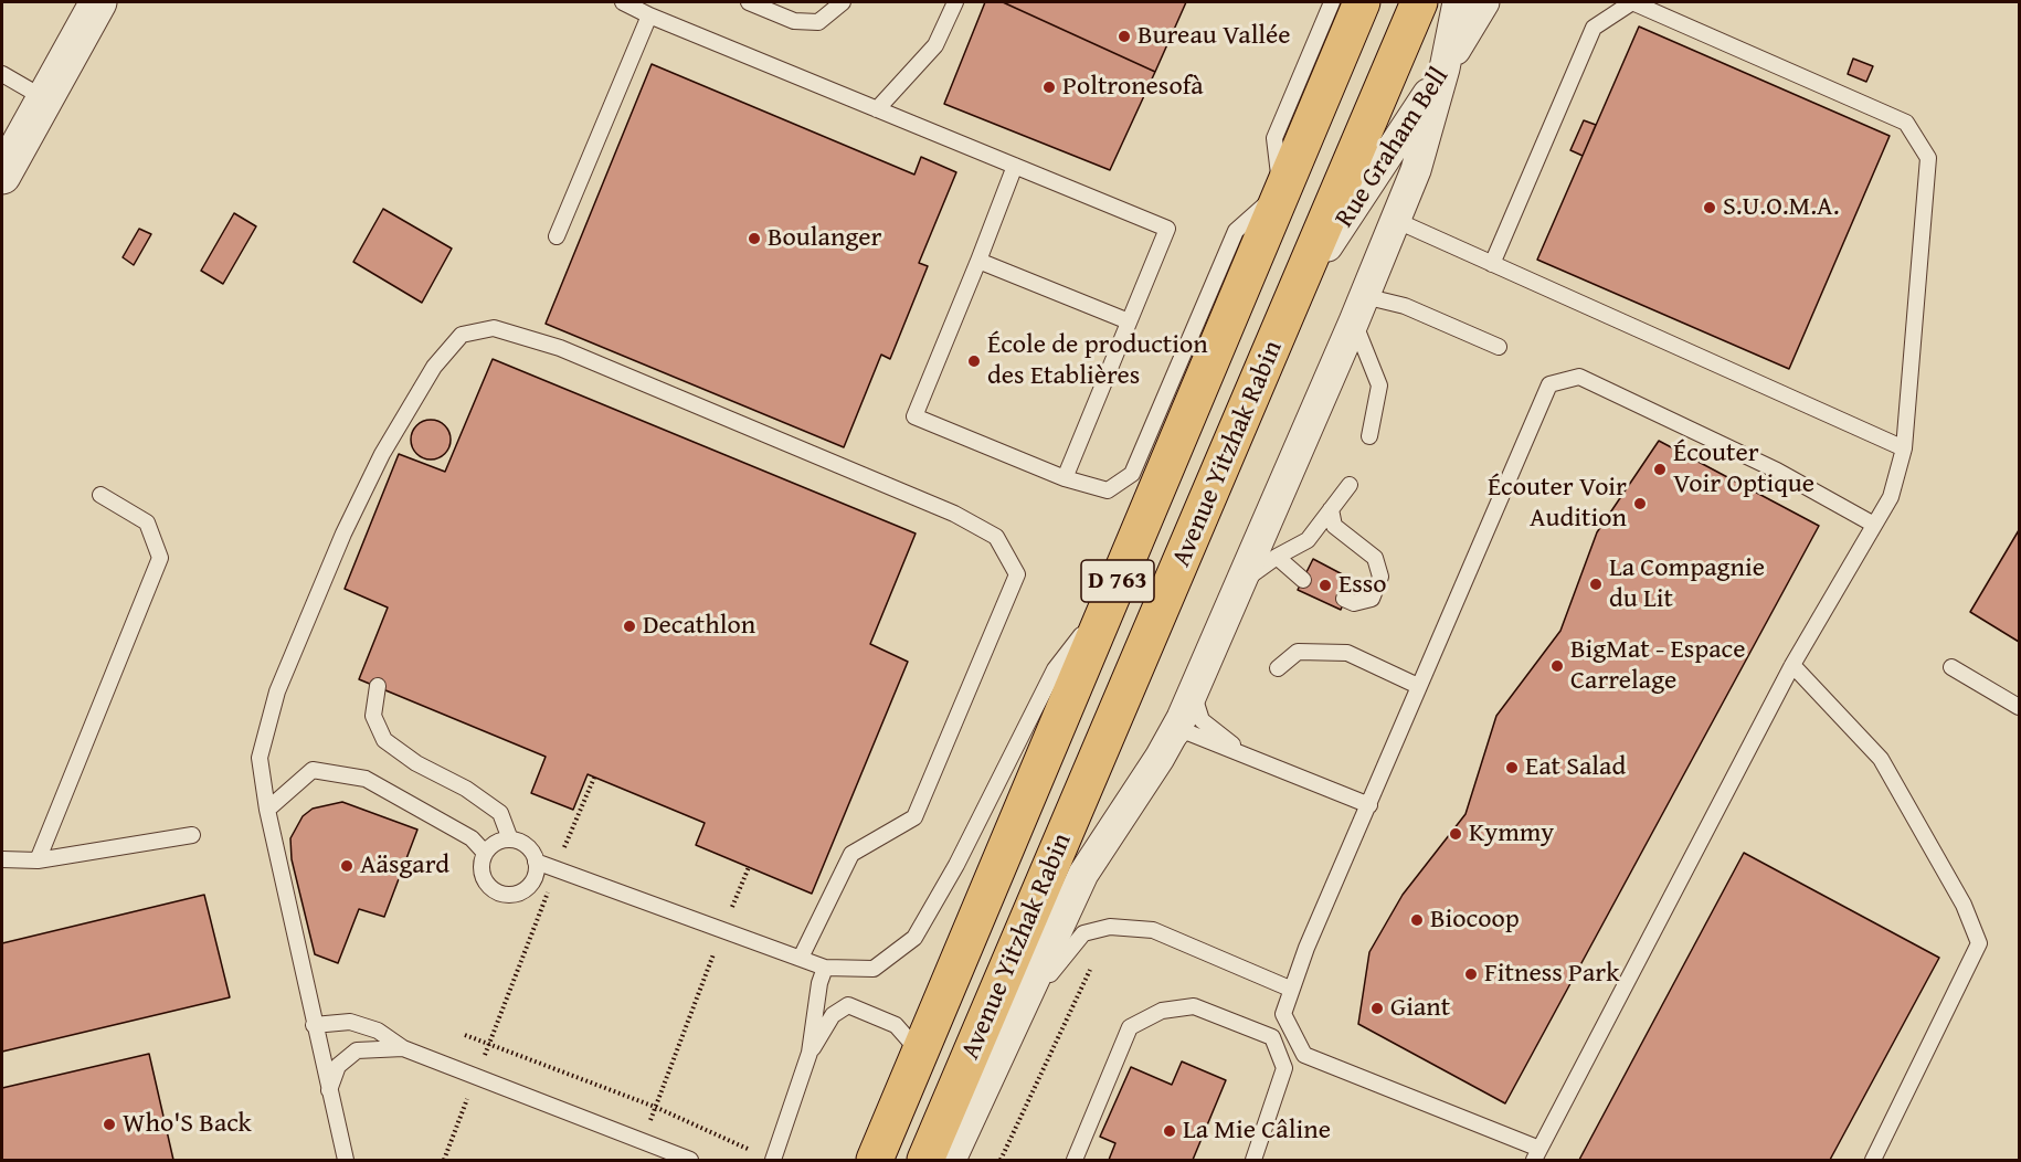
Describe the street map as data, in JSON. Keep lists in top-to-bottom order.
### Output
{
  "streets": {
    "main road": ["Avenue Yitzhak Rabin", "D 763"],
    "street": ["Rue Graham Bell"]
  },
  "crossings": [
    ["Rue Graham Bell", "Avenue Yitzhak Rabin"]
  ],
  "places": [
    "Bureau Vallée",
    "Poltronesofà",
    "S.U.O.M.A.",
    "Boulanger",
    "École de production des Etablières",
    "Écouter Voir Optique",
    "Écouter Voir Audition",
    "La Compagnie du Lit",
    "Esso",
    "Decathlon",
    "BigMat - Espace Carrelage",
    "Eat Salad",
    "Kymmy",
    "Aäsgard",
    "Biocoop",
    "Fitness Park",
    "Giant",
    "Who'S Back",
    "La Mie Câline"
  ]
}
